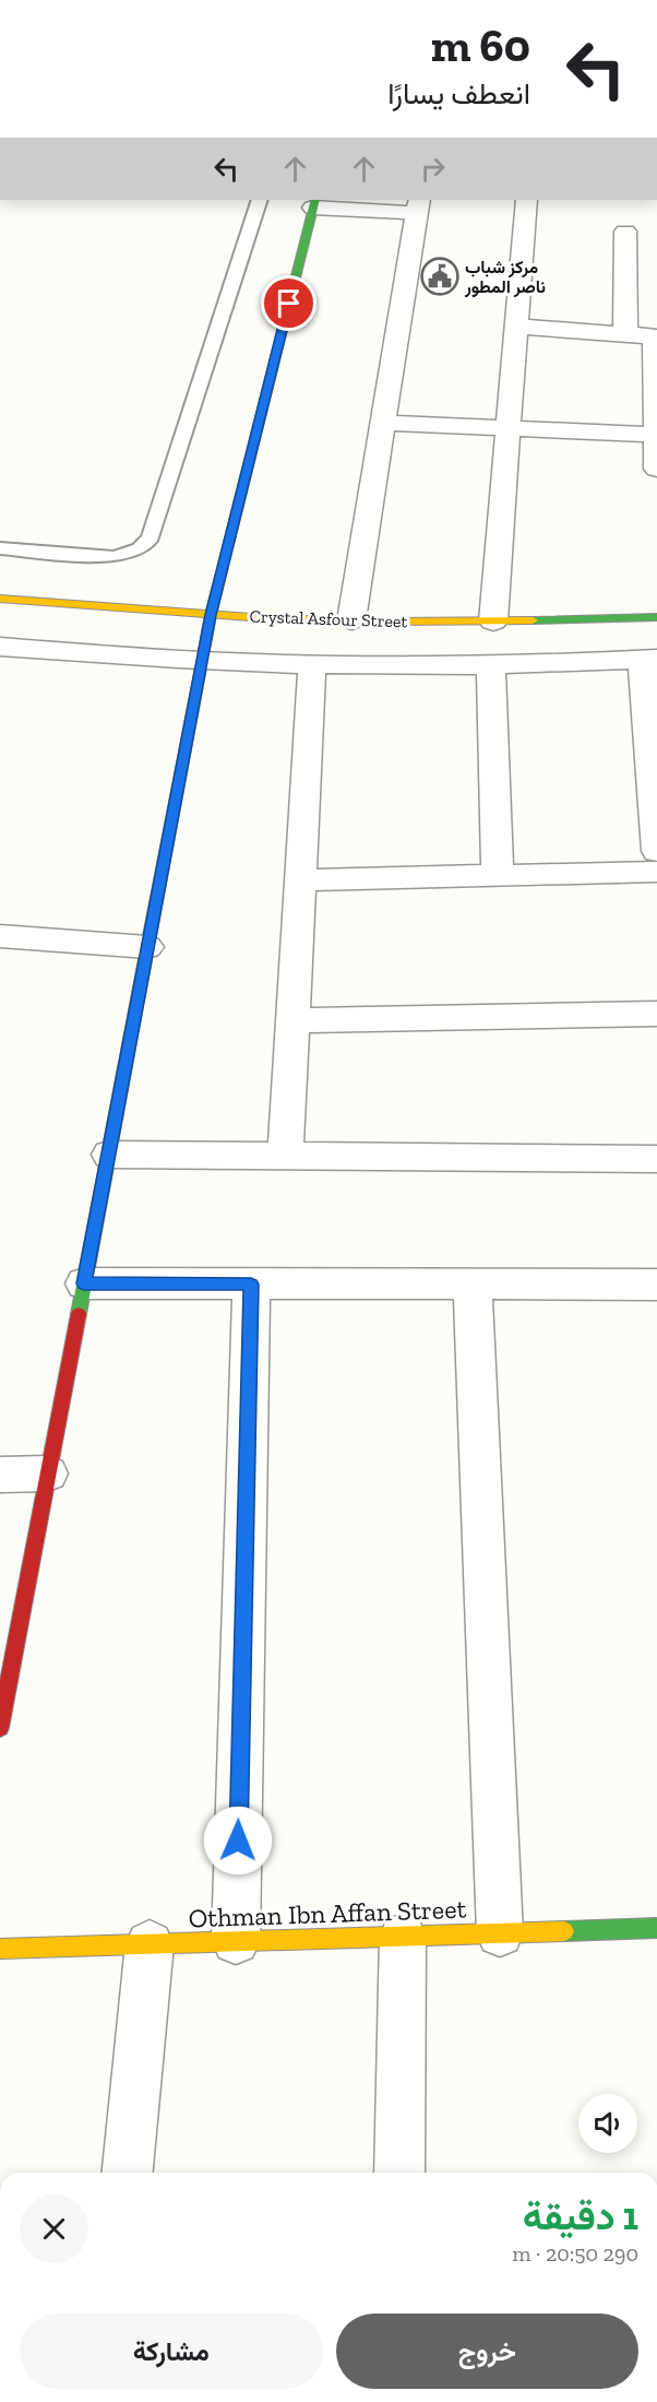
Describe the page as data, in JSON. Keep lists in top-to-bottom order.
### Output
{
  "streets": {
    "street": ["Crystal Asfour Street", "Othman Ibn Affan Street"]
  },
  "places": {
    "public building": ["مركز شباب ناصر المطور"]
  },
  "page": {
    "turn": ["60 m", "انعطف يسارًا"],
    "heading": ["1 دقيقة", "290 m · 20:50"],
    "buttons": ["خروج", "مشاركة"]
  }
}
